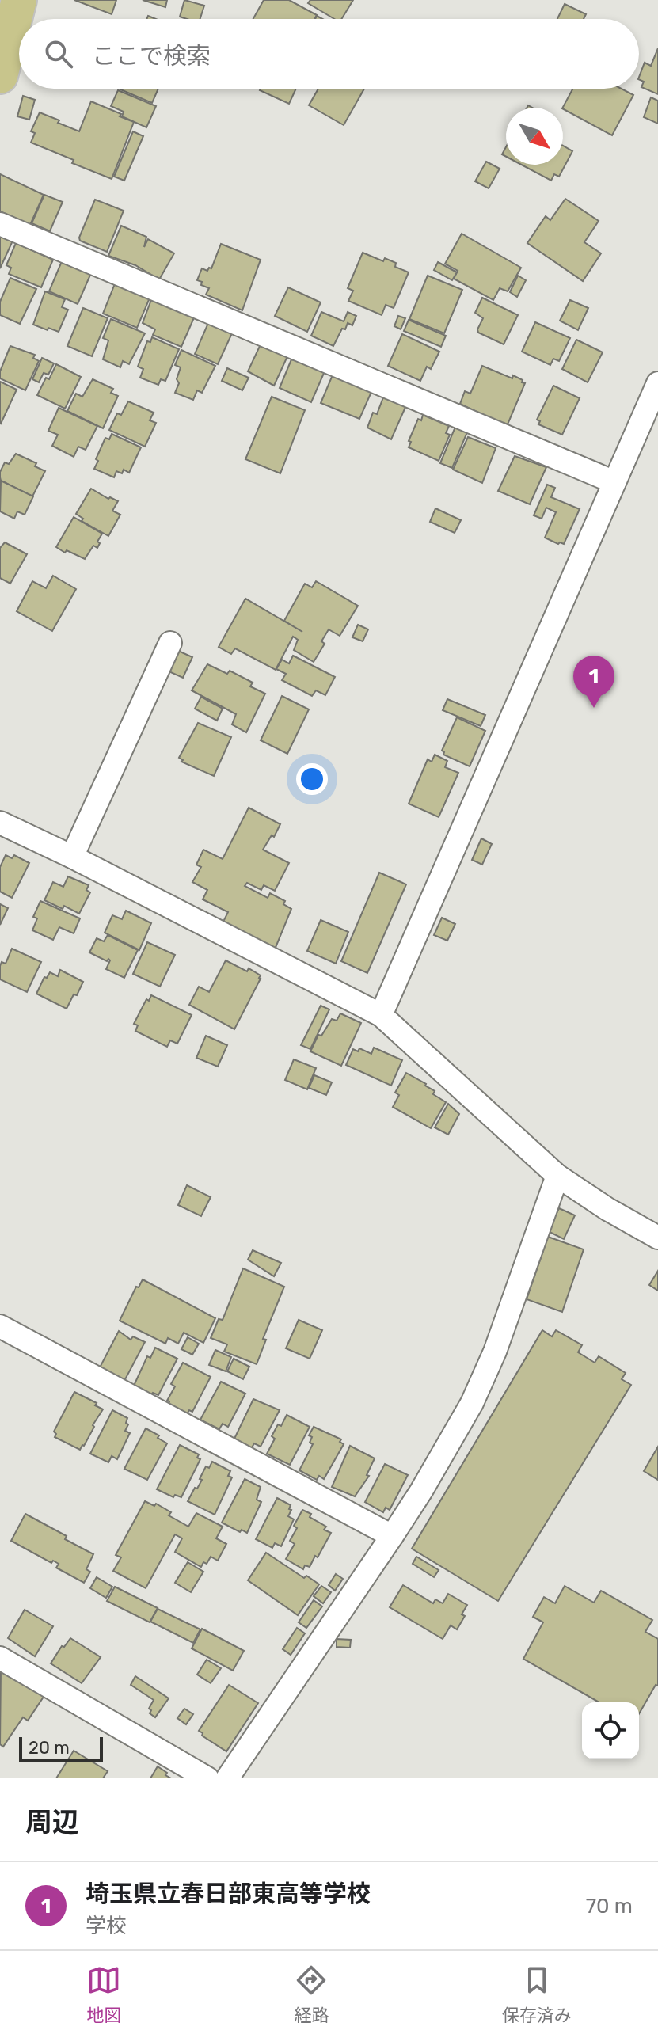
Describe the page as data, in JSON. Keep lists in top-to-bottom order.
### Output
{
  "scale_bar": "20 m",
  "north": "bottom right",
  "page": {
    "search": "ここで検索",
    "pins": "1",
    "scale": "20 m",
    "heading": "周辺",
    "list": [
      {
        "mark": "1",
        "name": "埼玉県立春日部東高等学校",
        "note": "学校",
        "value": "70 m"
      }
    ],
    "nav": ["地図", "経路", "保存済み"]
  }
}
